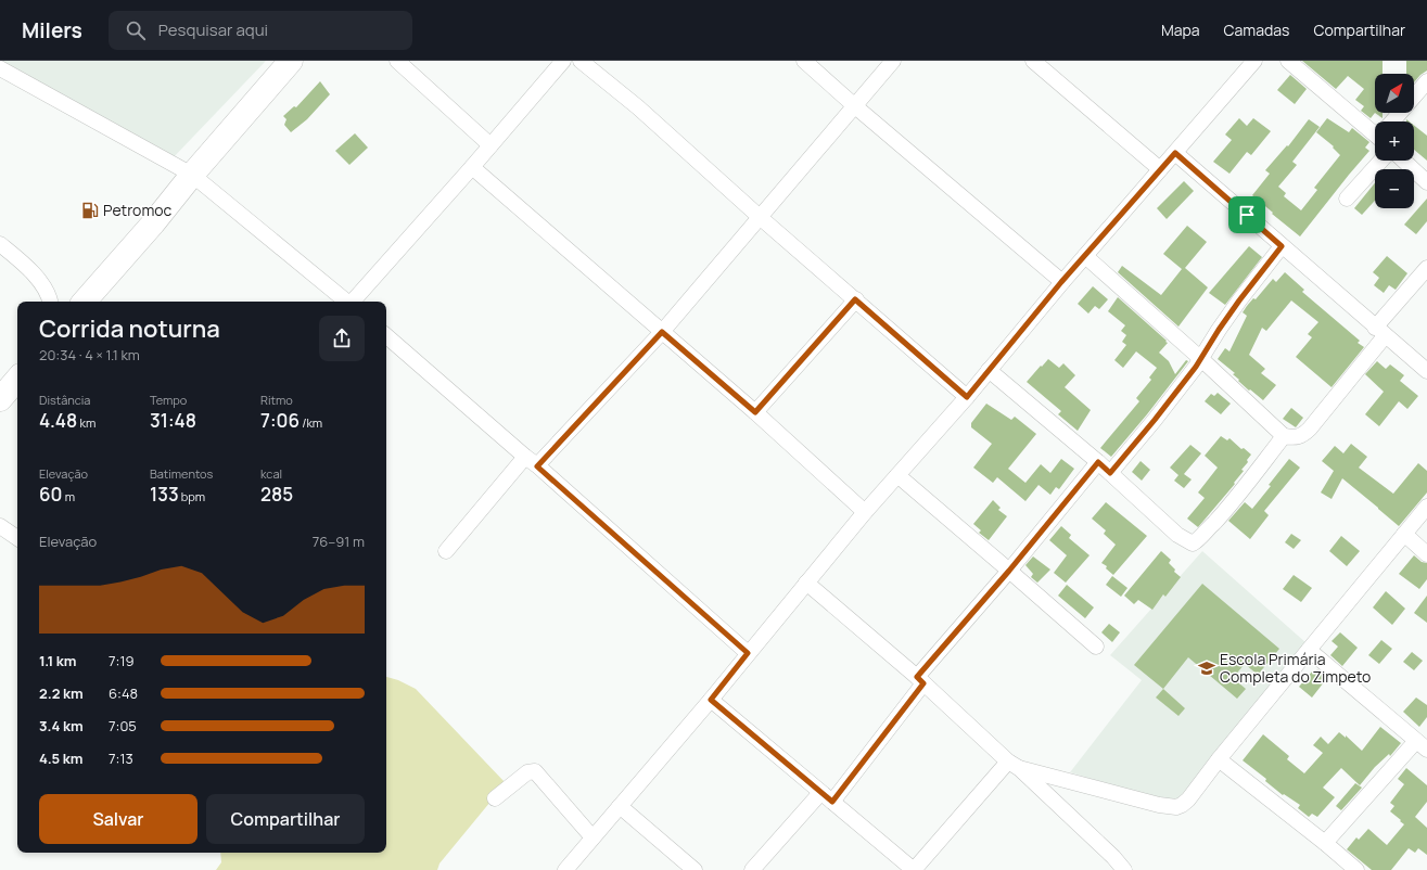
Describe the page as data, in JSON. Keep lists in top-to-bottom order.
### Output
{
  "places": {
    "fuel station": ["Petromoc"],
    "school or university": ["Escola Primária Completa do Zimpeto"]
  },
  "north": "top right",
  "page": {
    "header": "Milers",
    "search": "Pesquisar aqui",
    "nav": ["Mapa", "Camadas", "Compartilhar"],
    "map_buttons": ["+", "−"],
    "heading": ["Corrida noturna", "20:34 · 4 × 1.1 km"],
    "stats": [
      ["Distância", "4.48 km"],
      ["Tempo", "31:48"],
      ["Ritmo", "7:06 /km"],
      ["Elevação", "60 m"],
      ["Batimentos", "133 bpm"],
      ["kcal", "285"]
    ],
    "chart": ["Elevação", "76–91 m"],
    "list": [
      {
        "name": "1.1 km",
        "note": "7:19"
      },
      {
        "name": "2.2 km",
        "note": "6:48"
      },
      {
        "name": "3.4 km",
        "note": "7:05"
      },
      {
        "name": "4.5 km",
        "note": "7:13"
      }
    ],
    "buttons": ["Salvar", "Compartilhar"]
  }
}
